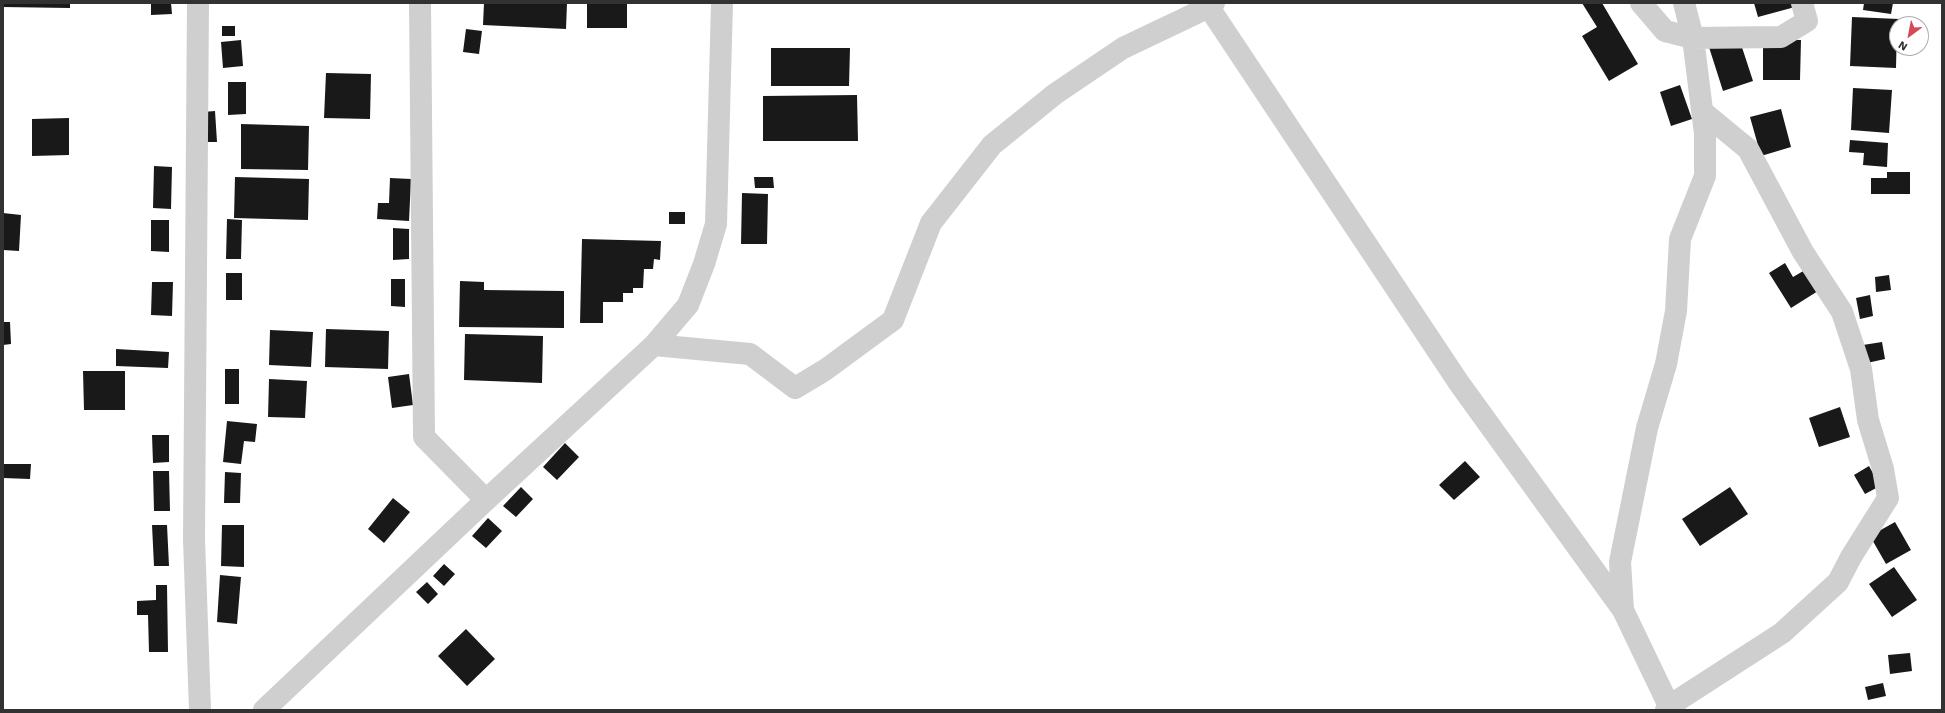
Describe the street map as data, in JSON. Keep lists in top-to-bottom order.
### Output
{
  "north": "bottom left"
}
